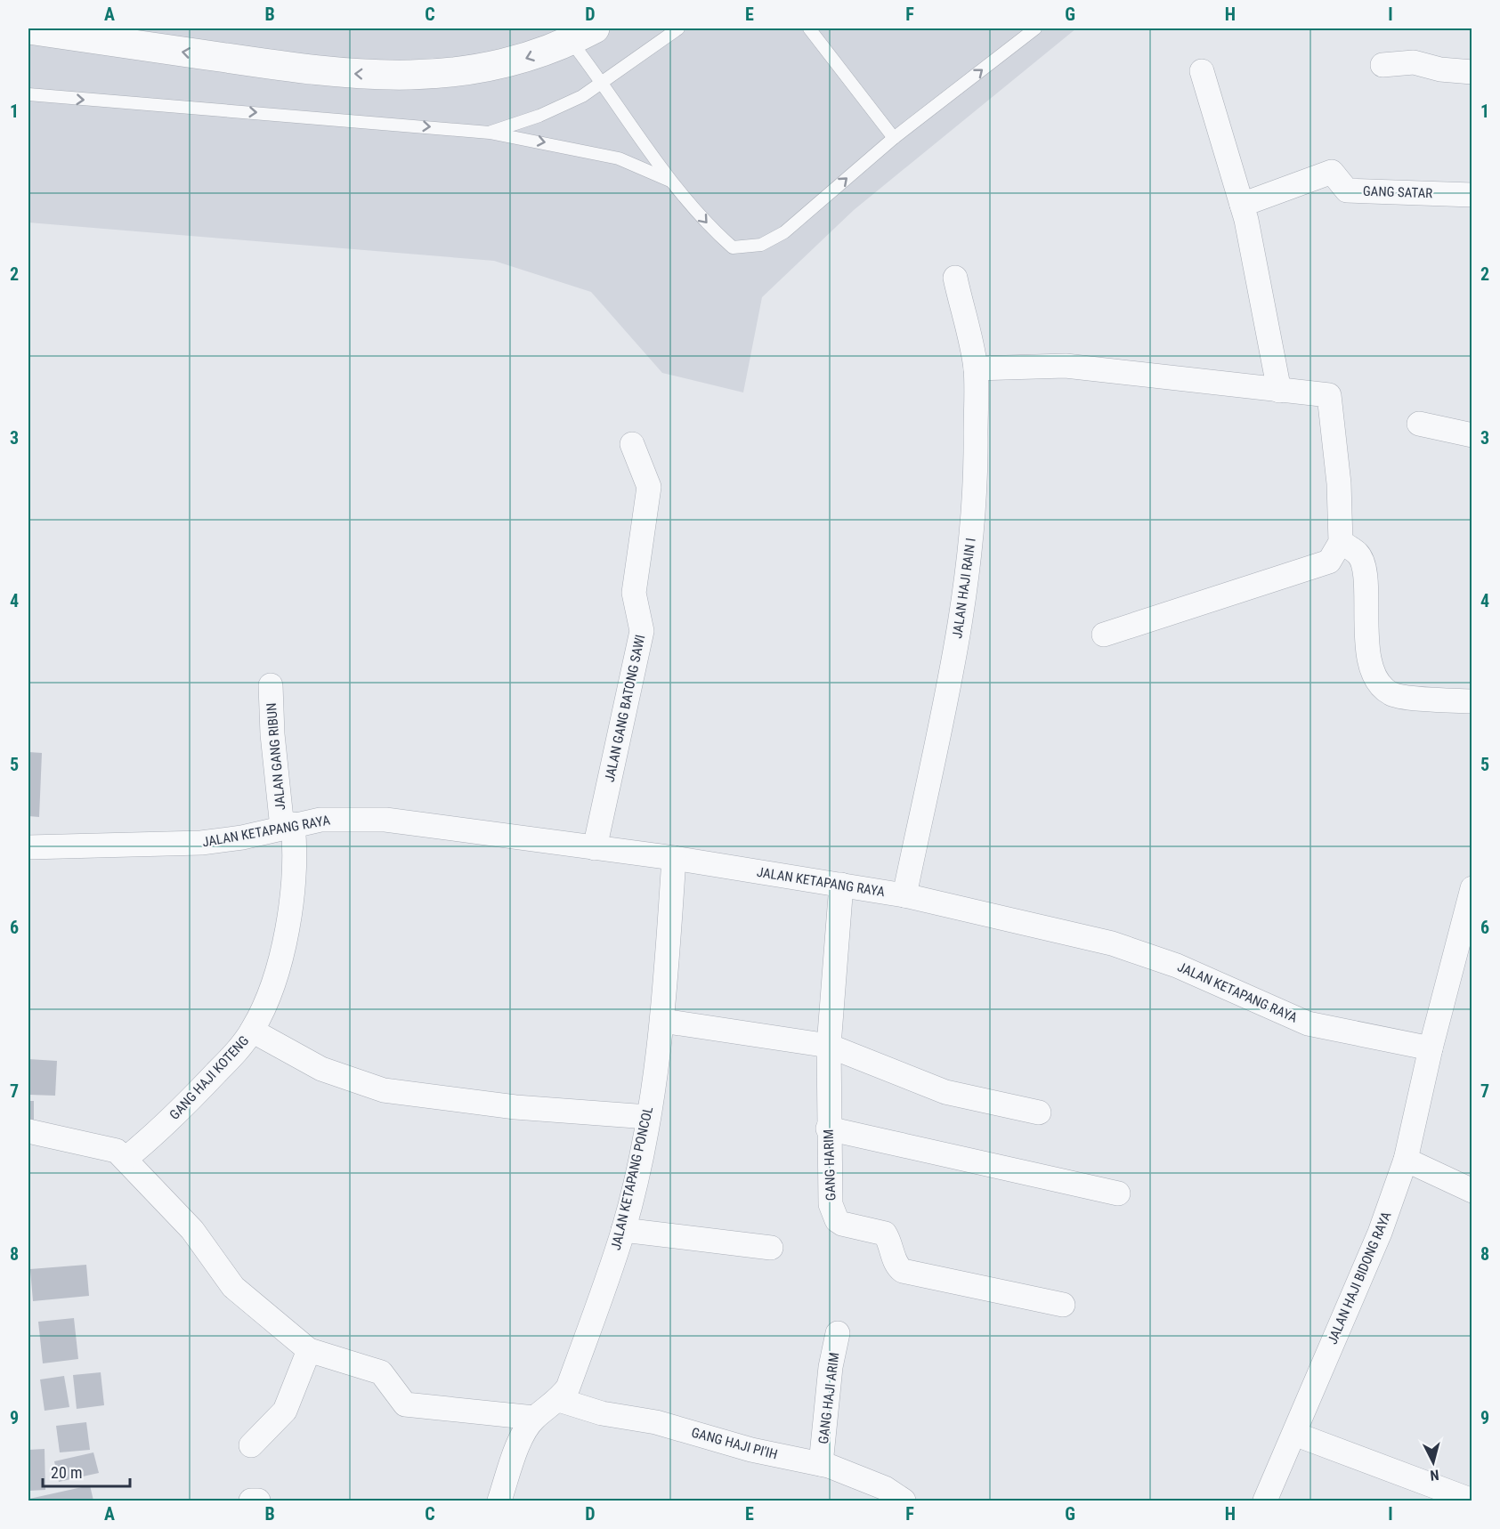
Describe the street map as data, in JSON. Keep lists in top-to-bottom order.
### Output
{
  "streets": {
    "street": [
      "GANG SATAR",
      "JALAN HAJI RAIN I",
      "JALAN GANG BATONG SAWI",
      "JALAN GANG RIBUN",
      "JALAN KETAPANG RAYA",
      "GANG HAJI KOTENG",
      "GANG HARIM",
      "JALAN KETAPANG PONCOL",
      "JALAN HAJI BIDONG RAYA",
      "GANG HAJI ARIM",
      "GANG HAJI PI'IH"
    ]
  },
  "crossings": [
    ["JALAN HAJI RAIN I", "JALAN KETAPANG RAYA"],
    ["JALAN GANG BATONG SAWI", "JALAN KETAPANG RAYA"],
    ["JALAN GANG RIBUN", "JALAN KETAPANG RAYA"],
    ["JALAN GANG RIBUN", "GANG HAJI KOTENG"],
    ["JALAN KETAPANG RAYA", "GANG HAJI KOTENG"],
    ["JALAN KETAPANG RAYA", "GANG HARIM"],
    ["JALAN KETAPANG RAYA", "JALAN KETAPANG PONCOL"],
    ["JALAN KETAPANG RAYA", "JALAN HAJI BIDONG RAYA"],
    ["JALAN KETAPANG PONCOL", "GANG HAJI PI'IH"],
    ["GANG HAJI ARIM", "GANG HAJI PI'IH"]
  ],
  "scale_bar": "20 m",
  "north": "bottom",
  "grid": {
    "columns": [
      "A",
      "B",
      "C",
      "D",
      "E",
      "F",
      "G",
      "H",
      "I"
    ],
    "rows": [
      "1",
      "2",
      "3",
      "4",
      "5",
      "6",
      "7",
      "8",
      "9"
    ]
  }
}
